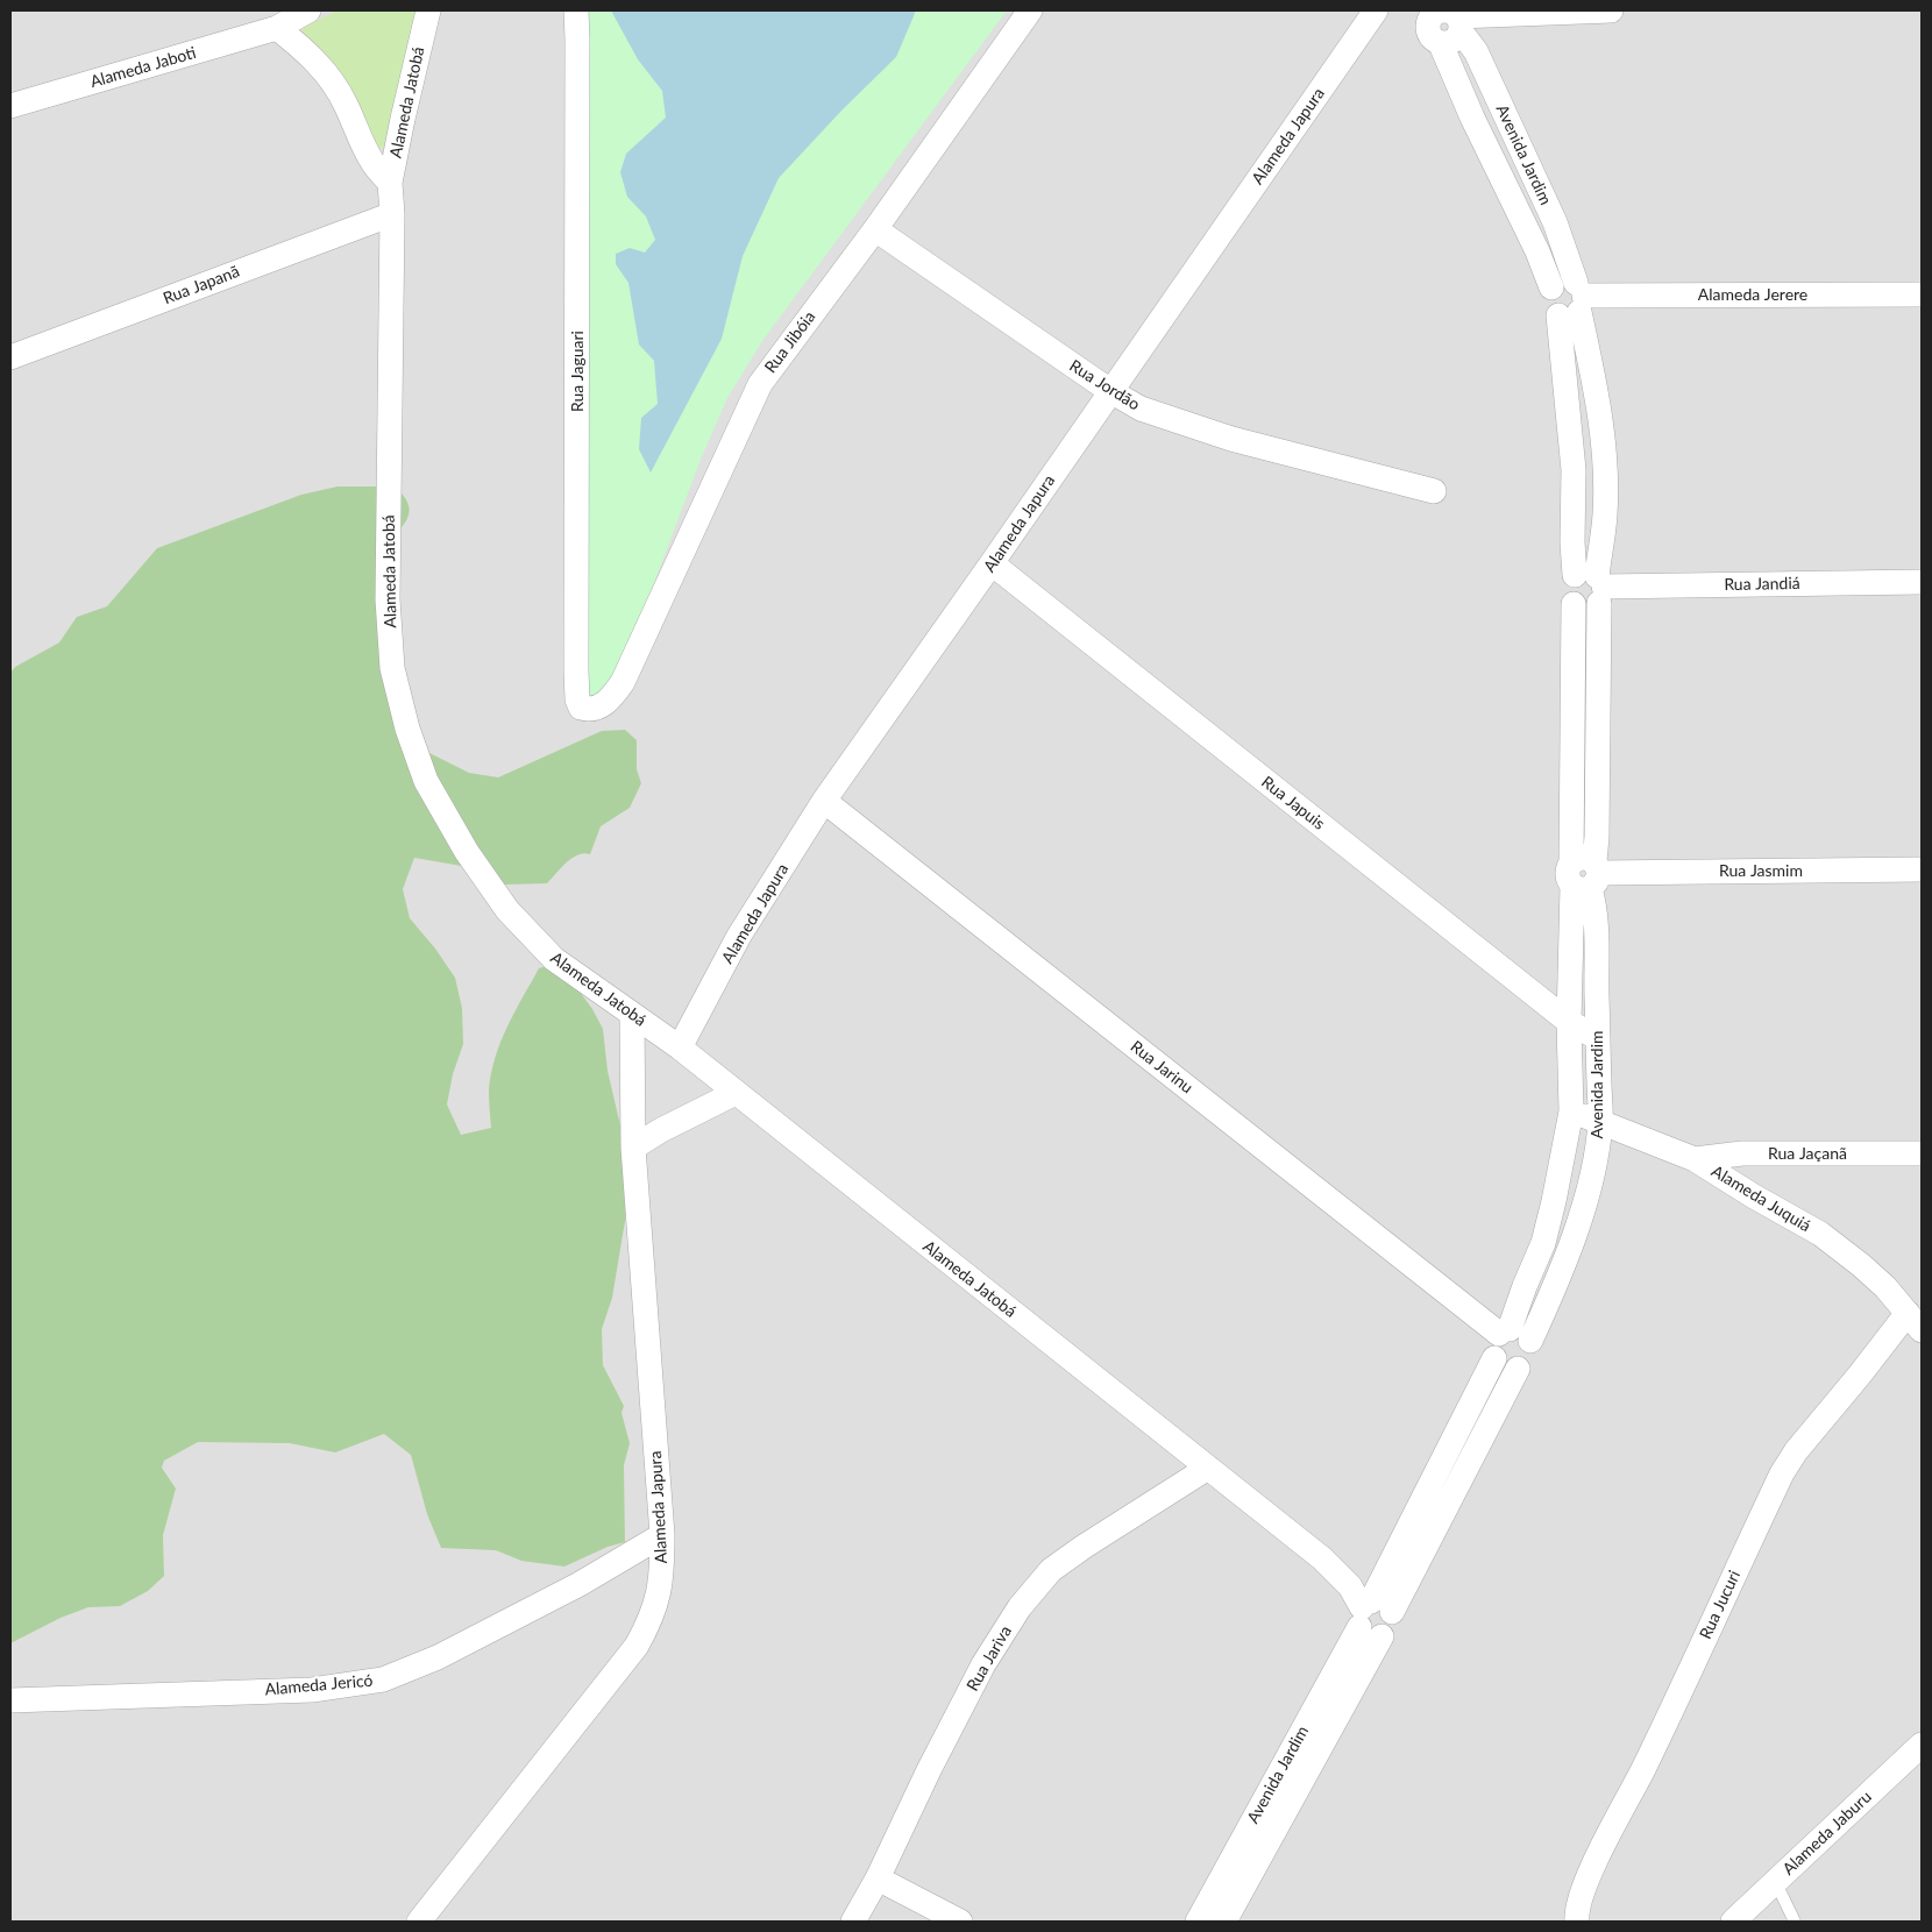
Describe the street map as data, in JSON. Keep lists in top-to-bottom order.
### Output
{
  "streets": {
    "street": [
      "Alameda Jaboti",
      "Alameda Jatobá",
      "Alameda Japura",
      "Avenida Jardim",
      "Rua Japanã",
      "Alameda Jerere",
      "Rua Jibóia",
      "Rua Jaguari",
      "Rua Jordão",
      "Rua Jandiá",
      "Rua Japuis",
      "Rua Jasmim",
      "Rua Jarinu",
      "Rua Jaçanã",
      "Alameda Juquiá",
      "Rua Jucuri",
      "Rua Jariva",
      "Alameda Jericó",
      "Alameda Jaburu"
    ]
  },
  "crossings": [
    ["Alameda Jatobá", "Alameda Japura"],
    ["Alameda Jatobá", "Avenida Jardim"],
    ["Alameda Jatobá", "Rua Japanã"],
    ["Alameda Jatobá", "Rua Jariva"],
    ["Alameda Japura", "Rua Jordão"],
    ["Alameda Japura", "Rua Japuis"],
    ["Alameda Japura", "Rua Jarinu"],
    ["Alameda Japura", "Alameda Jericó"],
    ["Avenida Jardim", "Alameda Jerere"],
    ["Avenida Jardim", "Rua Jandiá"],
    ["Avenida Jardim", "Rua Japuis"],
    ["Avenida Jardim", "Rua Jasmim"],
    ["Avenida Jardim", "Rua Jarinu"],
    ["Avenida Jardim", "Alameda Juquiá"],
    ["Rua Jibóia", "Rua Jaguari"],
    ["Rua Jibóia", "Rua Jordão"],
    ["Rua Jaçanã", "Alameda Juquiá"],
    ["Alameda Juquiá", "Rua Jucuri"]
  ]
}
